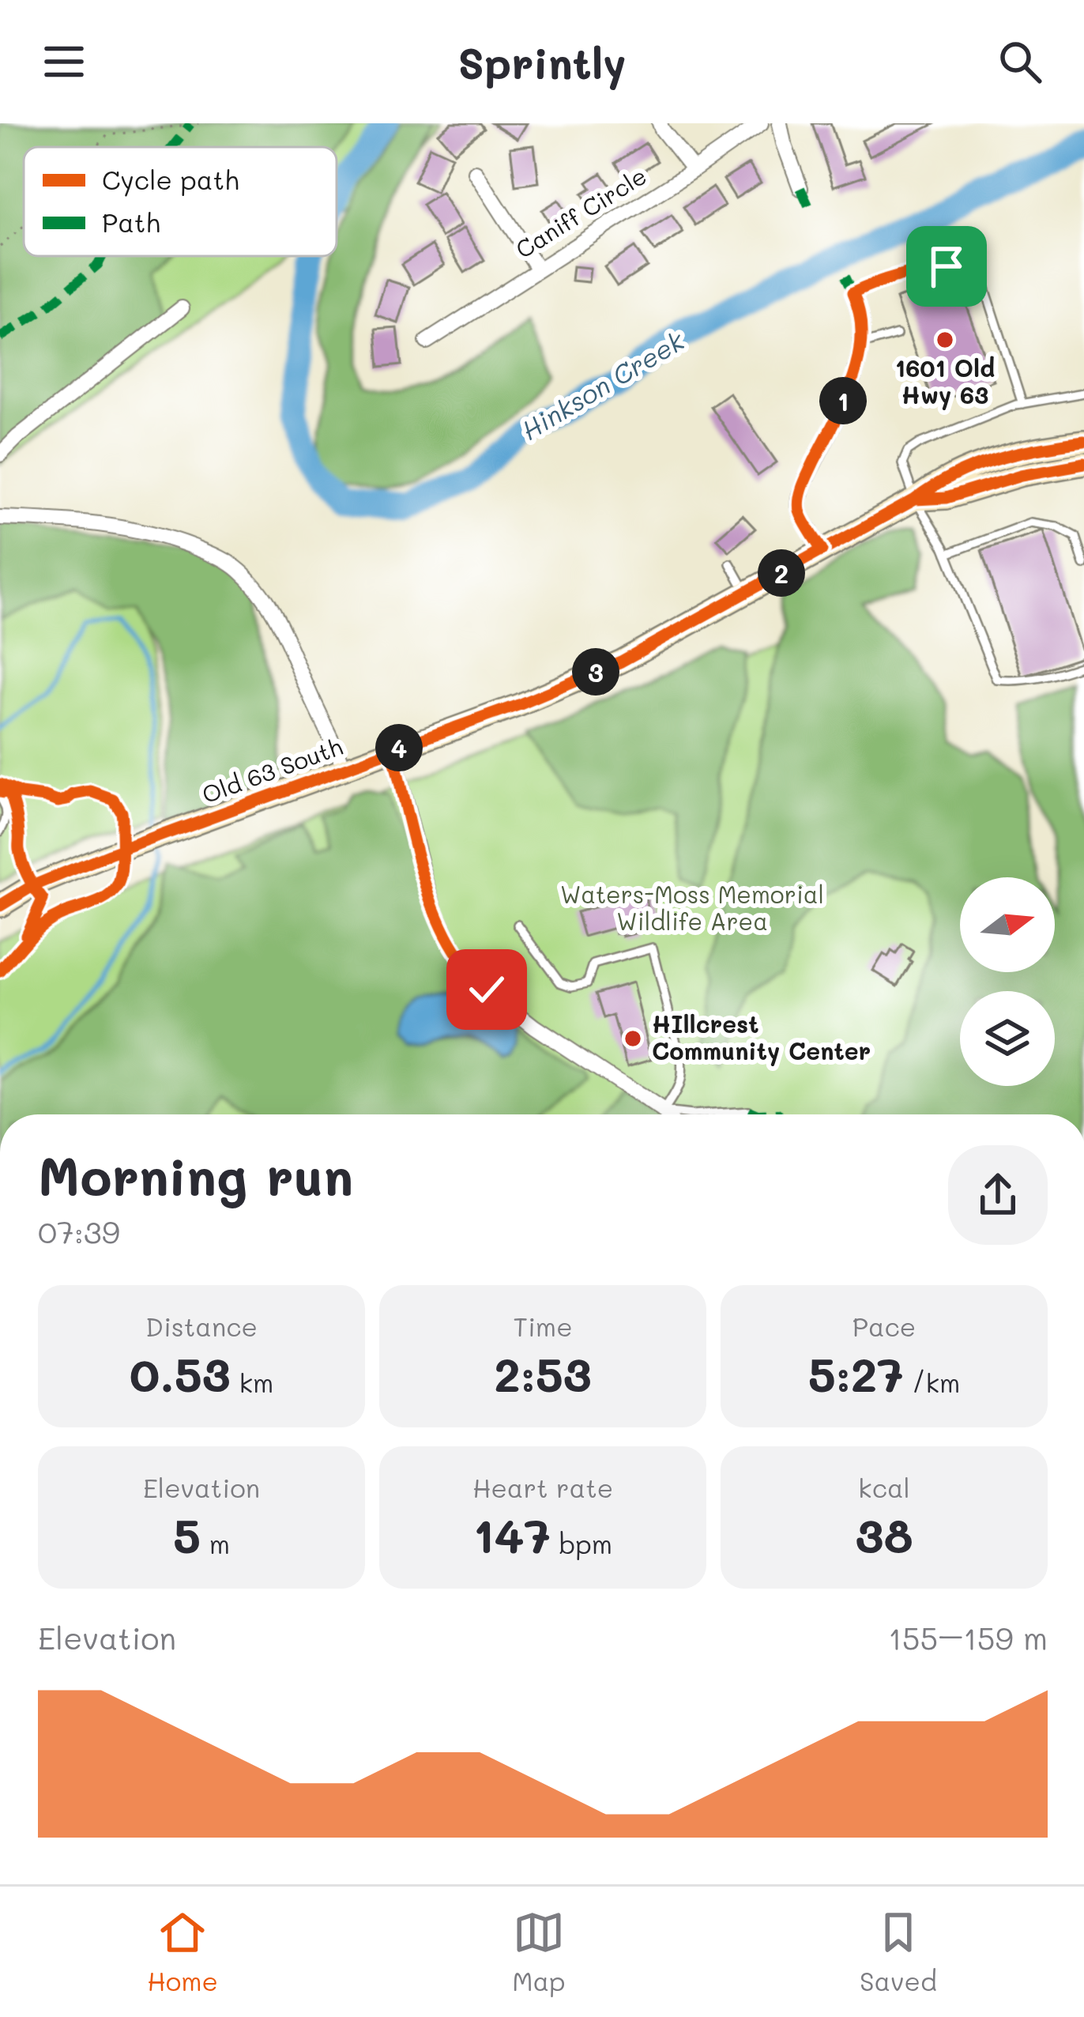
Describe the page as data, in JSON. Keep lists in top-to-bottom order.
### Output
{
  "streets": {
    "main road": ["Old 63 South"],
    "street": ["Caniff Circle"]
  },
  "water": ["Hinkson Creek"],
  "parks": ["Waters-Moss Memorial Wildlife Area"],
  "places": ["1601 Old Hwy 63", "HIllcrest Community Center"],
  "legend": ["Cycle path", "Path"],
  "north": "right",
  "page": {
    "header": "Sprintly",
    "pins": [
      "1",
      "2",
      "3",
      "4"
    ],
    "heading": ["Morning run", "07:39"],
    "stats": [
      ["Distance", "0.53 km"],
      ["Time", "2:53"],
      ["Pace", "5:27 /km"],
      ["Elevation", "5 m"],
      ["Heart rate", "147 bpm"],
      ["kcal", "38"]
    ],
    "chart": ["Elevation", "155–159 m"],
    "tabs": ["Home", "Map", "Saved"]
  }
}
